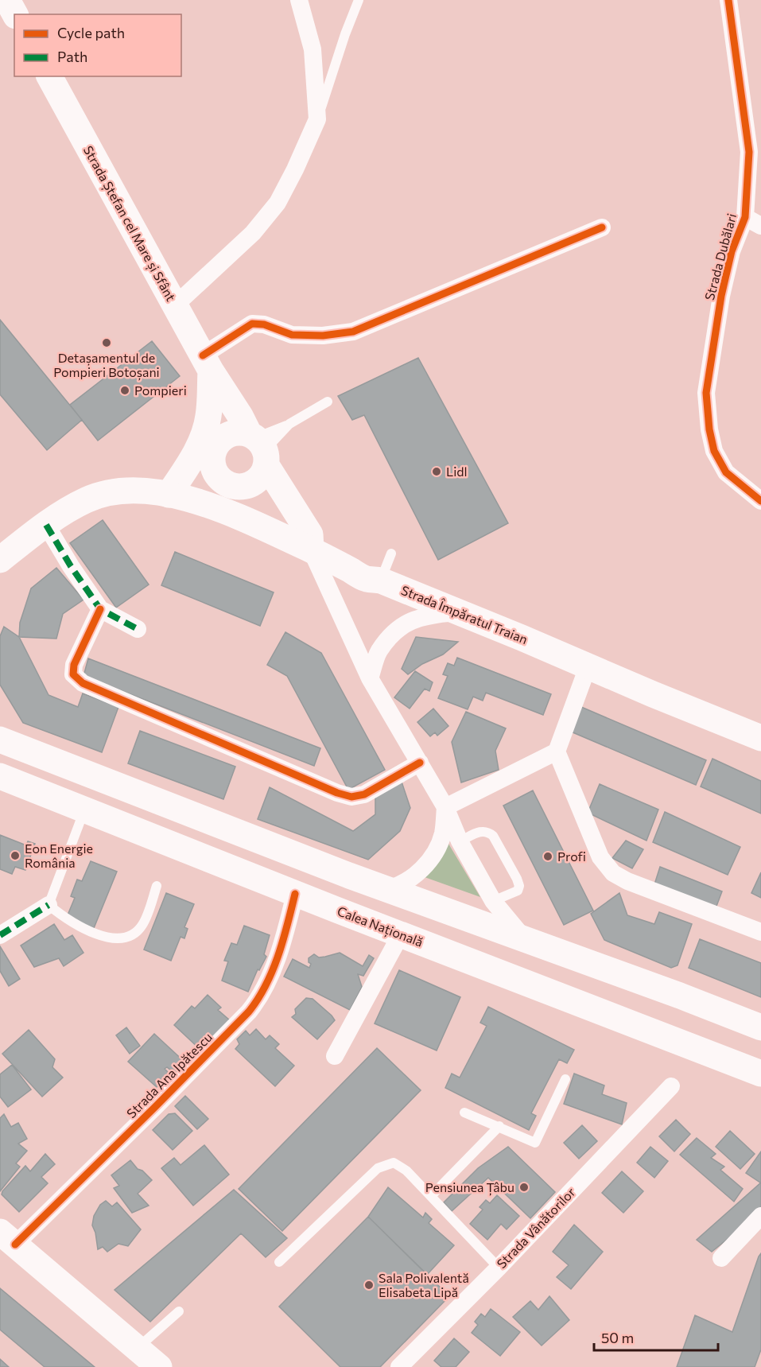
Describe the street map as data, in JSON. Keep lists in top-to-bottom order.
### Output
{
  "streets": {
    "main road": ["Strada Ștefan cel Mare și Sfânt", "Strada Împăratul Traian", "Calea Națională"],
    "street": ["Strada Dubălari", "Strada Ana Ipătescu", "Strada Vânătorilor"]
  },
  "crossings": [
    ["Strada Ștefan cel Mare și Sfânt", "Strada Împăratul Traian"],
    ["Calea Națională", "Strada Ana Ipătescu"]
  ],
  "places": [
    "Detașamentul de Pompieri Botoșani",
    "Pompieri",
    "Lidl",
    "Eon Energie România",
    "Profi",
    "Pensiunea Țâbu",
    "Sala Polivalentă Elisabeta Lipă"
  ],
  "legend": ["Cycle path", "Path"],
  "scale_bar": "50 m"
}
